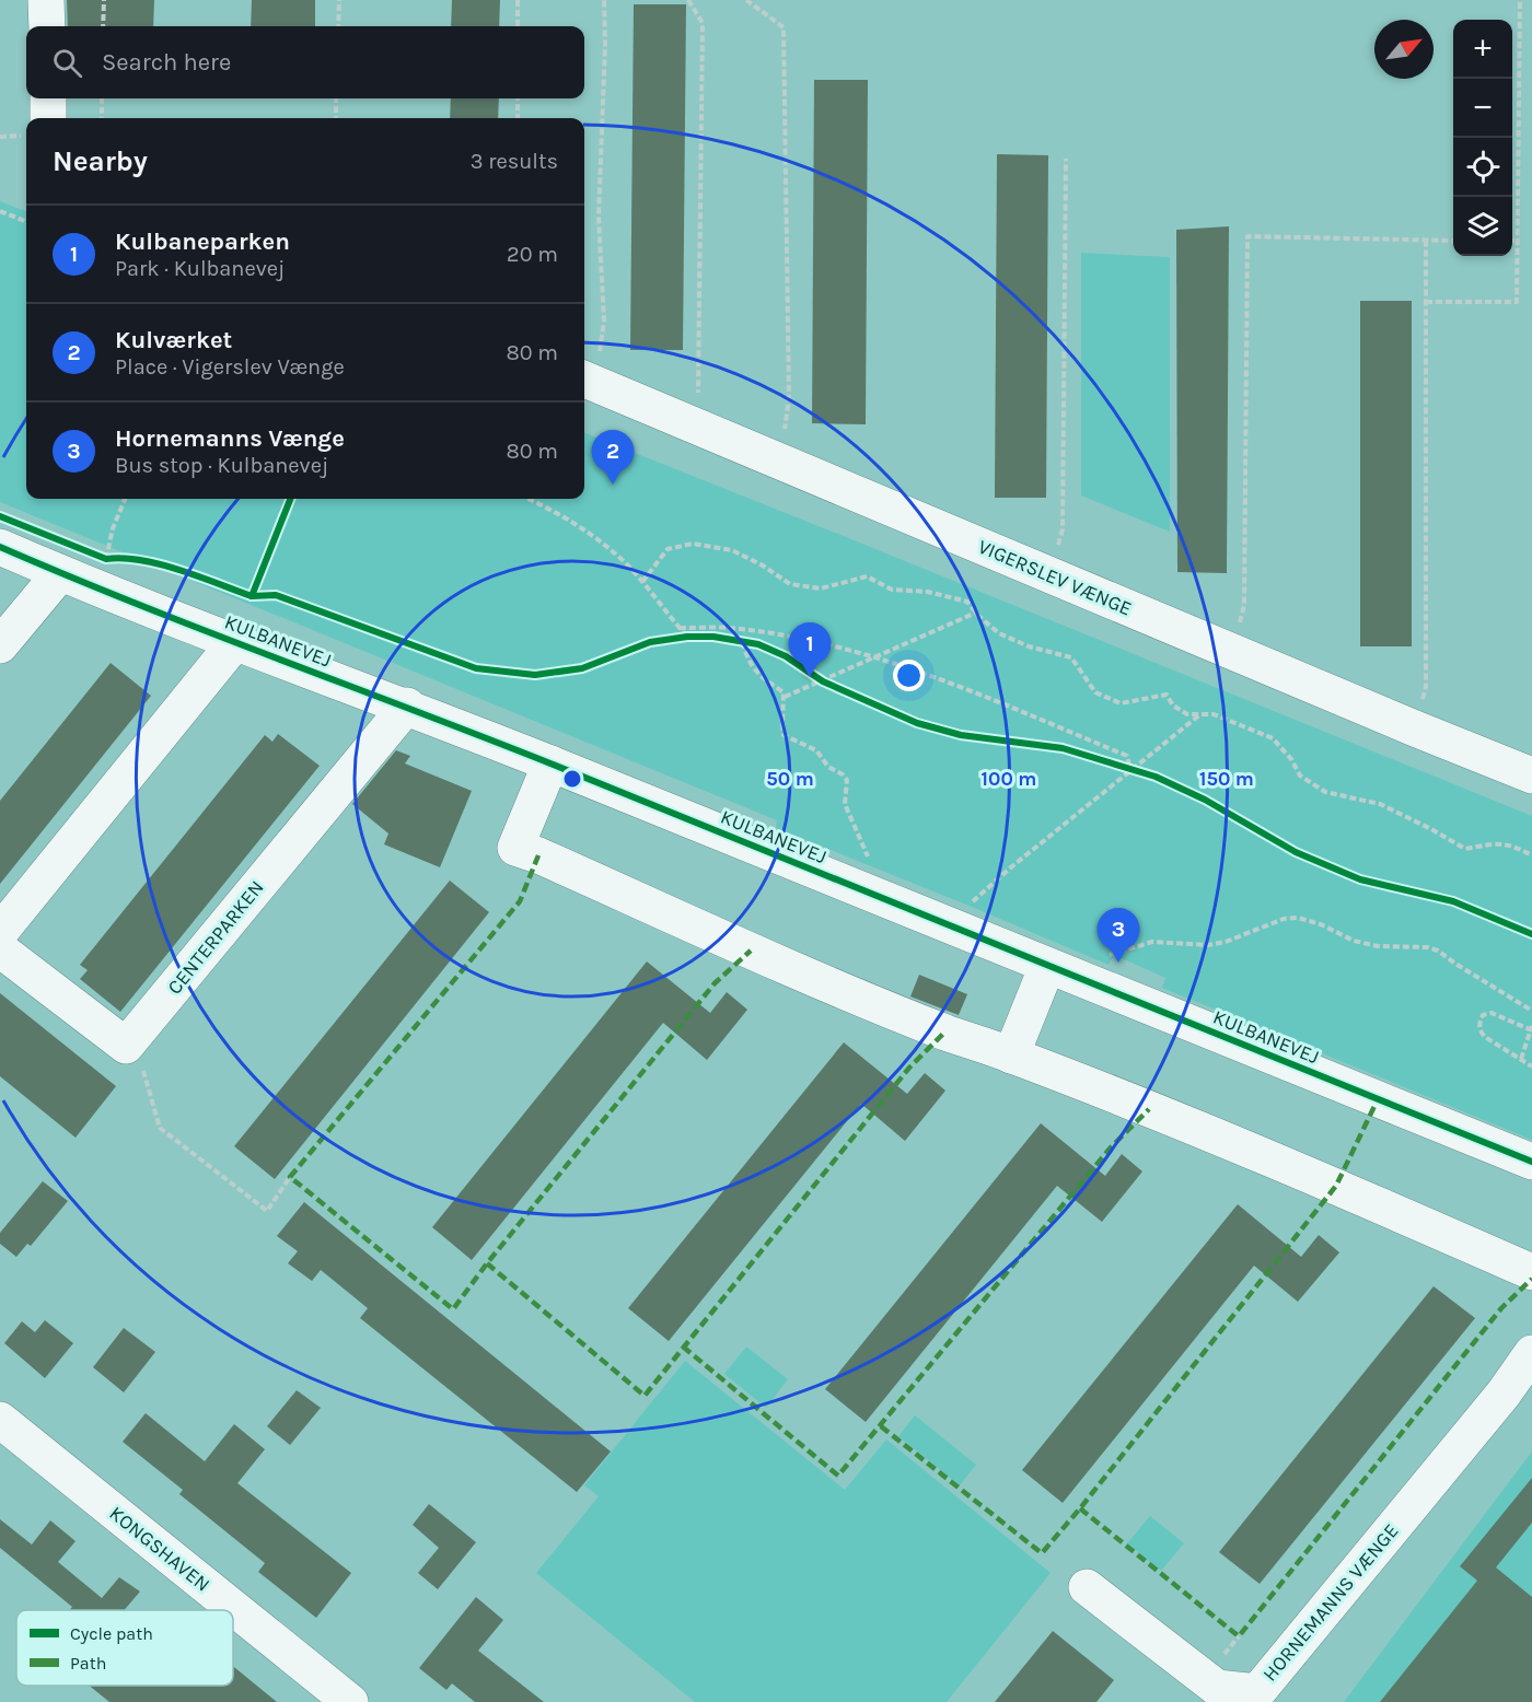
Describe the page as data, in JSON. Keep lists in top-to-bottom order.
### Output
{
  "streets": {
    "street": [
      "VIGERSLEV VÆNGE",
      "KULBANEVEJ",
      "CENTERPARKEN",
      "KONGSHAVEN",
      "HORNEMANNS VÆNGE"
    ]
  },
  "crossings": [
    ["KULBANEVEJ", "CENTERPARKEN"]
  ],
  "legend": ["Cycle path", "Path"],
  "north": "top right",
  "page": {
    "map_buttons": ["+", "−"],
    "search": "Search here",
    "heading": ["Nearby", "3 results"],
    "list": [
      {
        "mark": "1",
        "name": "Kulbaneparken",
        "note": "Park · Kulbanevej",
        "value": "20 m"
      },
      {
        "mark": "2",
        "name": "Kulværket",
        "note": "Place · Vigerslev Vænge",
        "value": "80 m"
      },
      {
        "mark": "3",
        "name": "Hornemanns Vænge",
        "note": "Bus stop · Kulbanevej",
        "value": "80 m"
      }
    ],
    "pins": ["2", "1", "3"]
  },
  "rings": ["50 m", "100 m", "150 m"]
}
